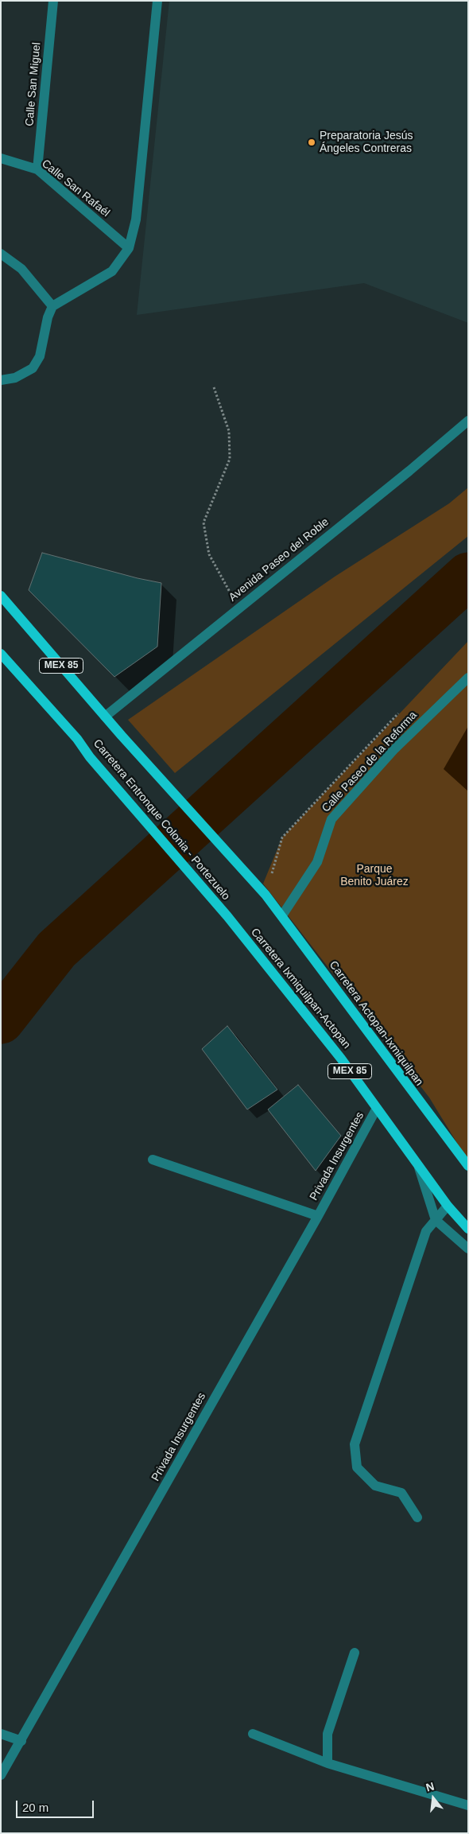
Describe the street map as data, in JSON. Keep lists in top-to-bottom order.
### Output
{
  "streets": {
    "main road": [
      "MEX 85",
      "Carretera Entronque Colonia - Portezuelo",
      "Carretera Ixmiquilpan-Actopan",
      "Carretera Actopan-Ixmiquilpan"
    ],
    "street": [
      "Calle San Miguel",
      "Calle San Rafaél",
      "Avenida Paseo del Roble",
      "Calle Paseo de la Reforma",
      "Privada Insurgentes"
    ]
  },
  "crossings": [
    ["Calle San Miguel", "Calle San Rafaél"],
    ["Avenida Paseo del Roble", "MEX 85"],
    ["Avenida Paseo del Roble", "Carretera Actopan-Ixmiquilpan"],
    ["MEX 85", "Carretera Actopan-Ixmiquilpan"],
    ["Calle Paseo de la Reforma", "Carretera Actopan-Ixmiquilpan"],
    ["Carretera Entronque Colonia - Portezuelo", "Carretera Ixmiquilpan-Actopan"],
    ["Carretera Ixmiquilpan-Actopan", "Privada Insurgentes"]
  ],
  "parks": ["Parque Benito Juárez"],
  "places": ["Preparatoria Jesús Ángeles Contreras"],
  "scale_bar": "20 m",
  "north": "top"
}
